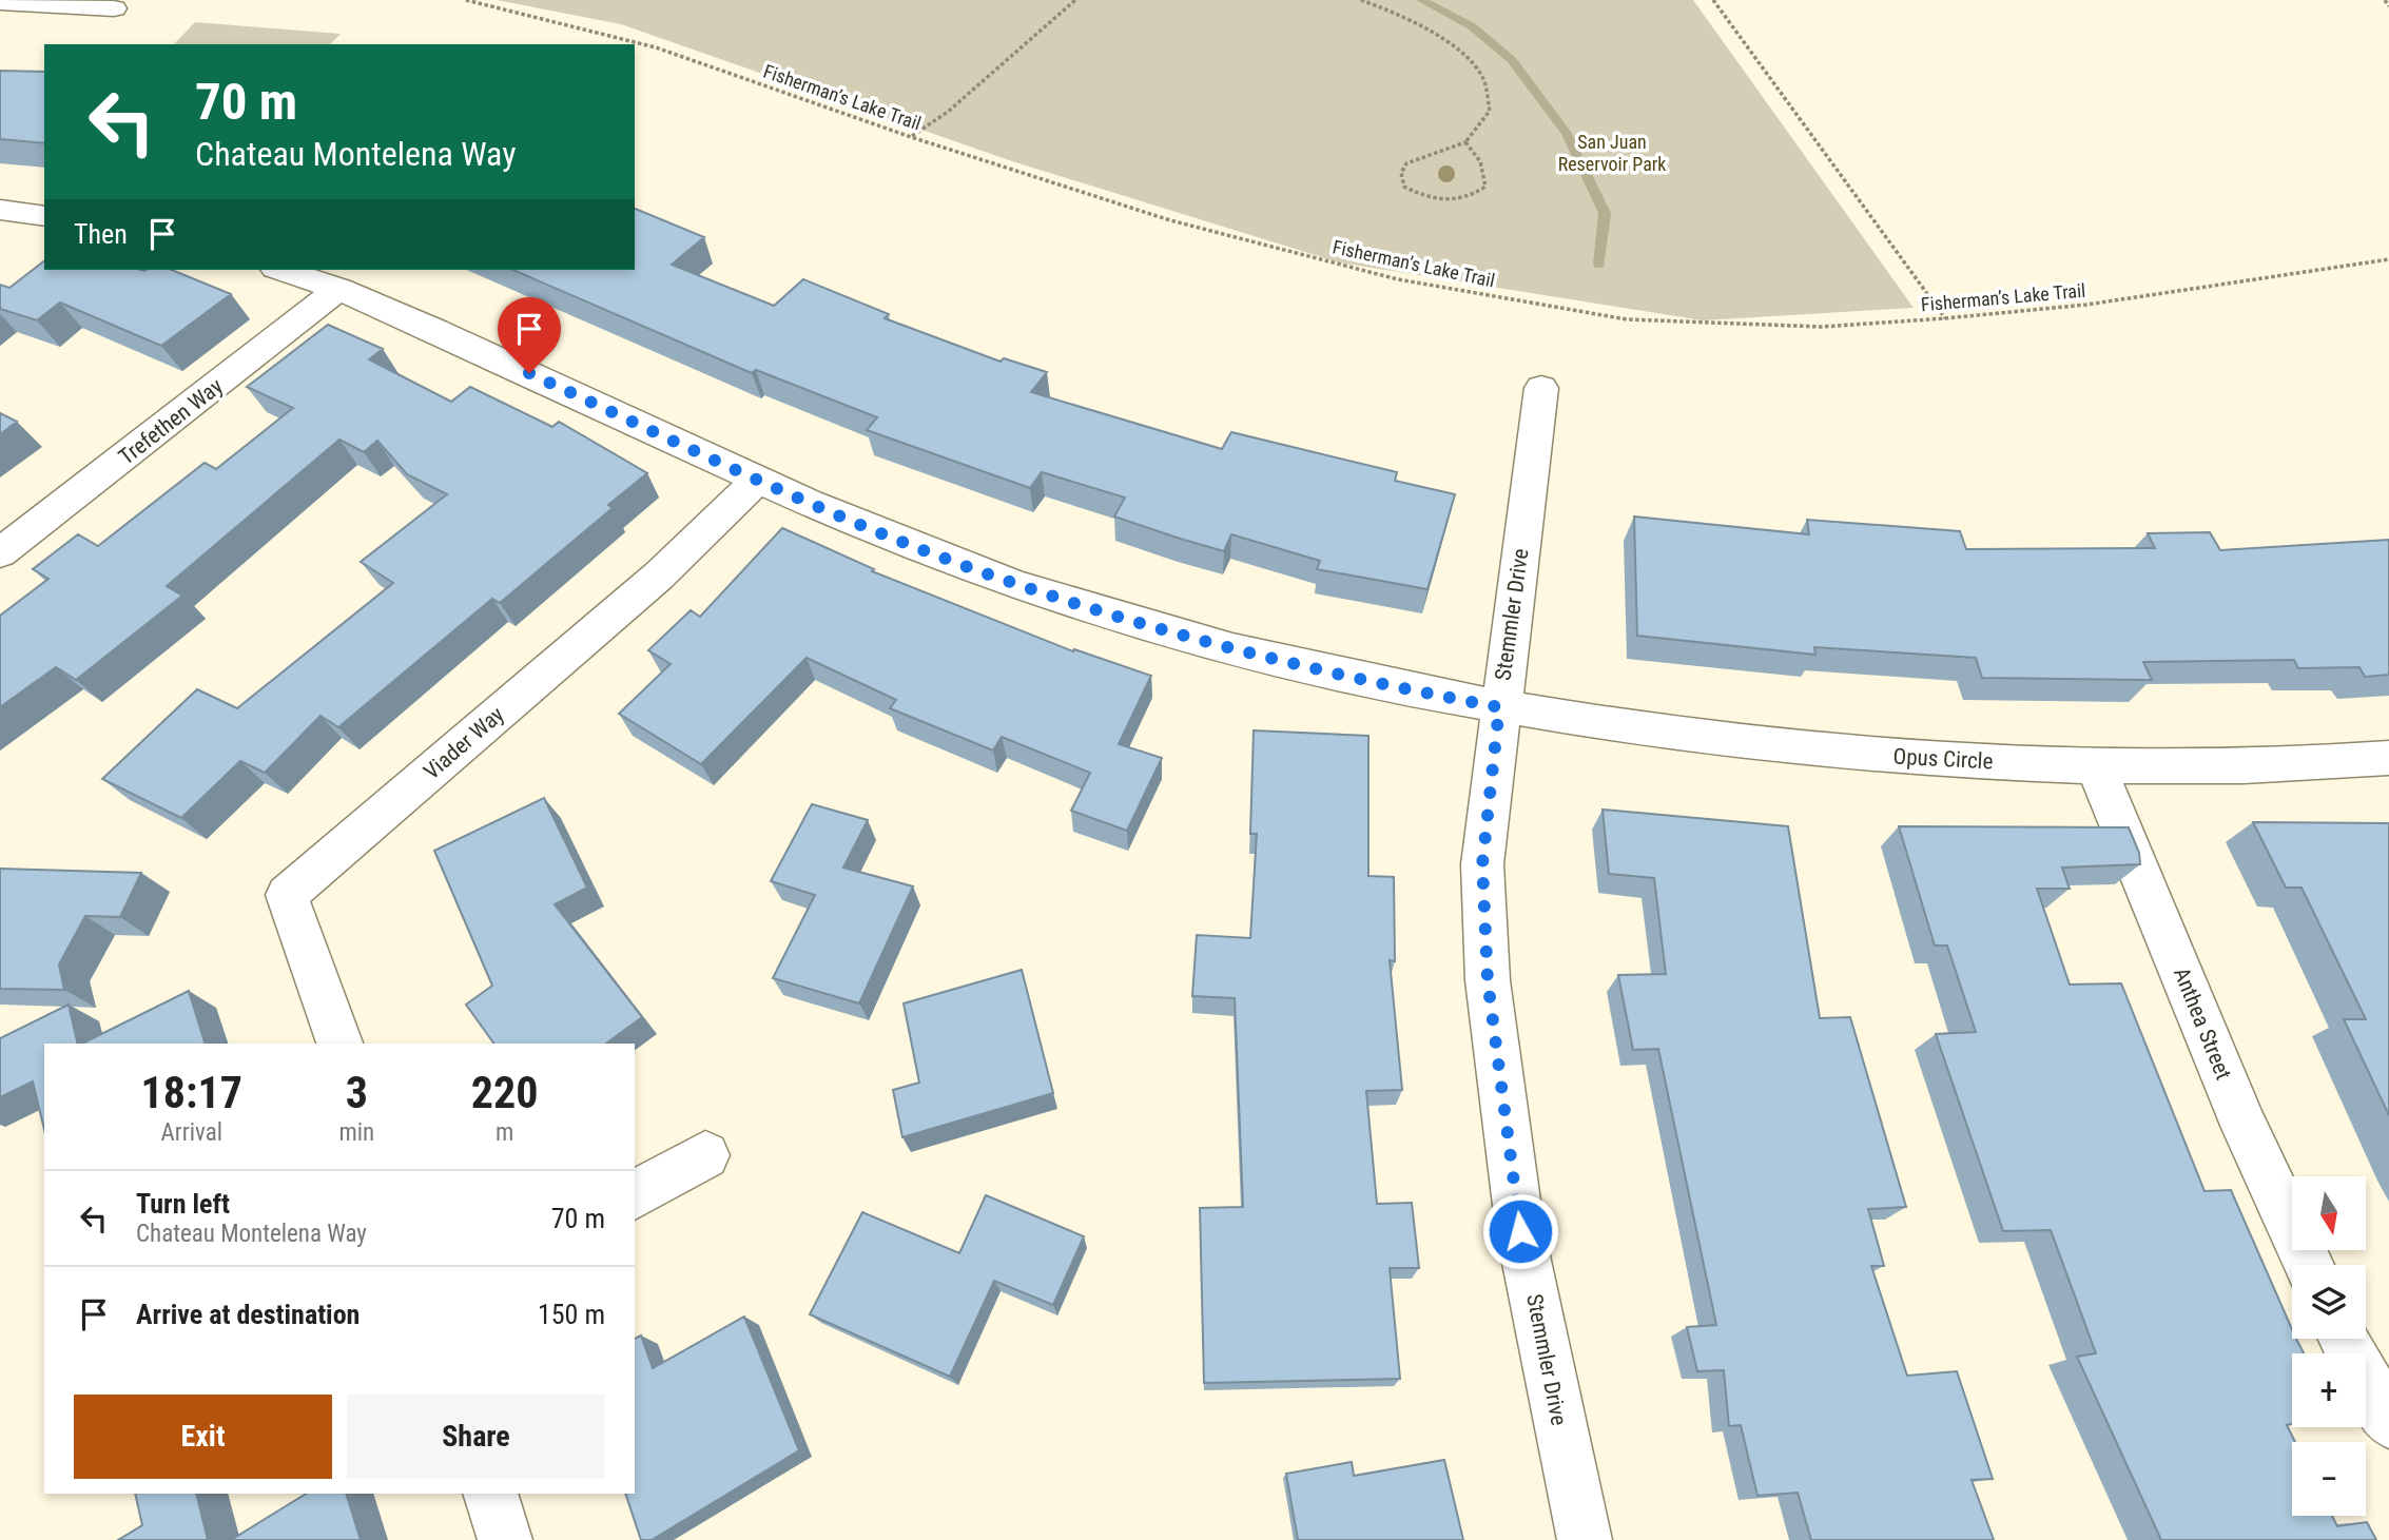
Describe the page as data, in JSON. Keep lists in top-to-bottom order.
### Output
{
  "streets": {
    "street": [
      "Trefethen Way",
      "Stemmler Drive",
      "Viader Way",
      "Opus Circle",
      "Anthea Street"
    ],
    "path": ["Fisherman’s Lake Trail"]
  },
  "crossings": [
    ["Trefethen Way", "Opus Circle"],
    ["Stemmler Drive", "Opus Circle"],
    ["Viader Way", "Opus Circle"],
    ["Opus Circle", "Anthea Street"]
  ],
  "parks": ["San Juan Reservoir Park"],
  "north": "bottom",
  "page": {
    "turn": ["70 m", "Chateau Montelena Way"],
    "then": "Then",
    "eta": [
      "18:17",
      "Arrival",
      "3",
      "min",
      "220",
      "m"
    ],
    "list": [
      {
        "name": "Turn left",
        "note": "Chateau Montelena Way",
        "value": "70 m"
      },
      {
        "name": "Arrive at destination",
        "value": "150 m"
      }
    ],
    "map_buttons": ["+", "−"],
    "buttons": ["Exit", "Share"]
  }
}
